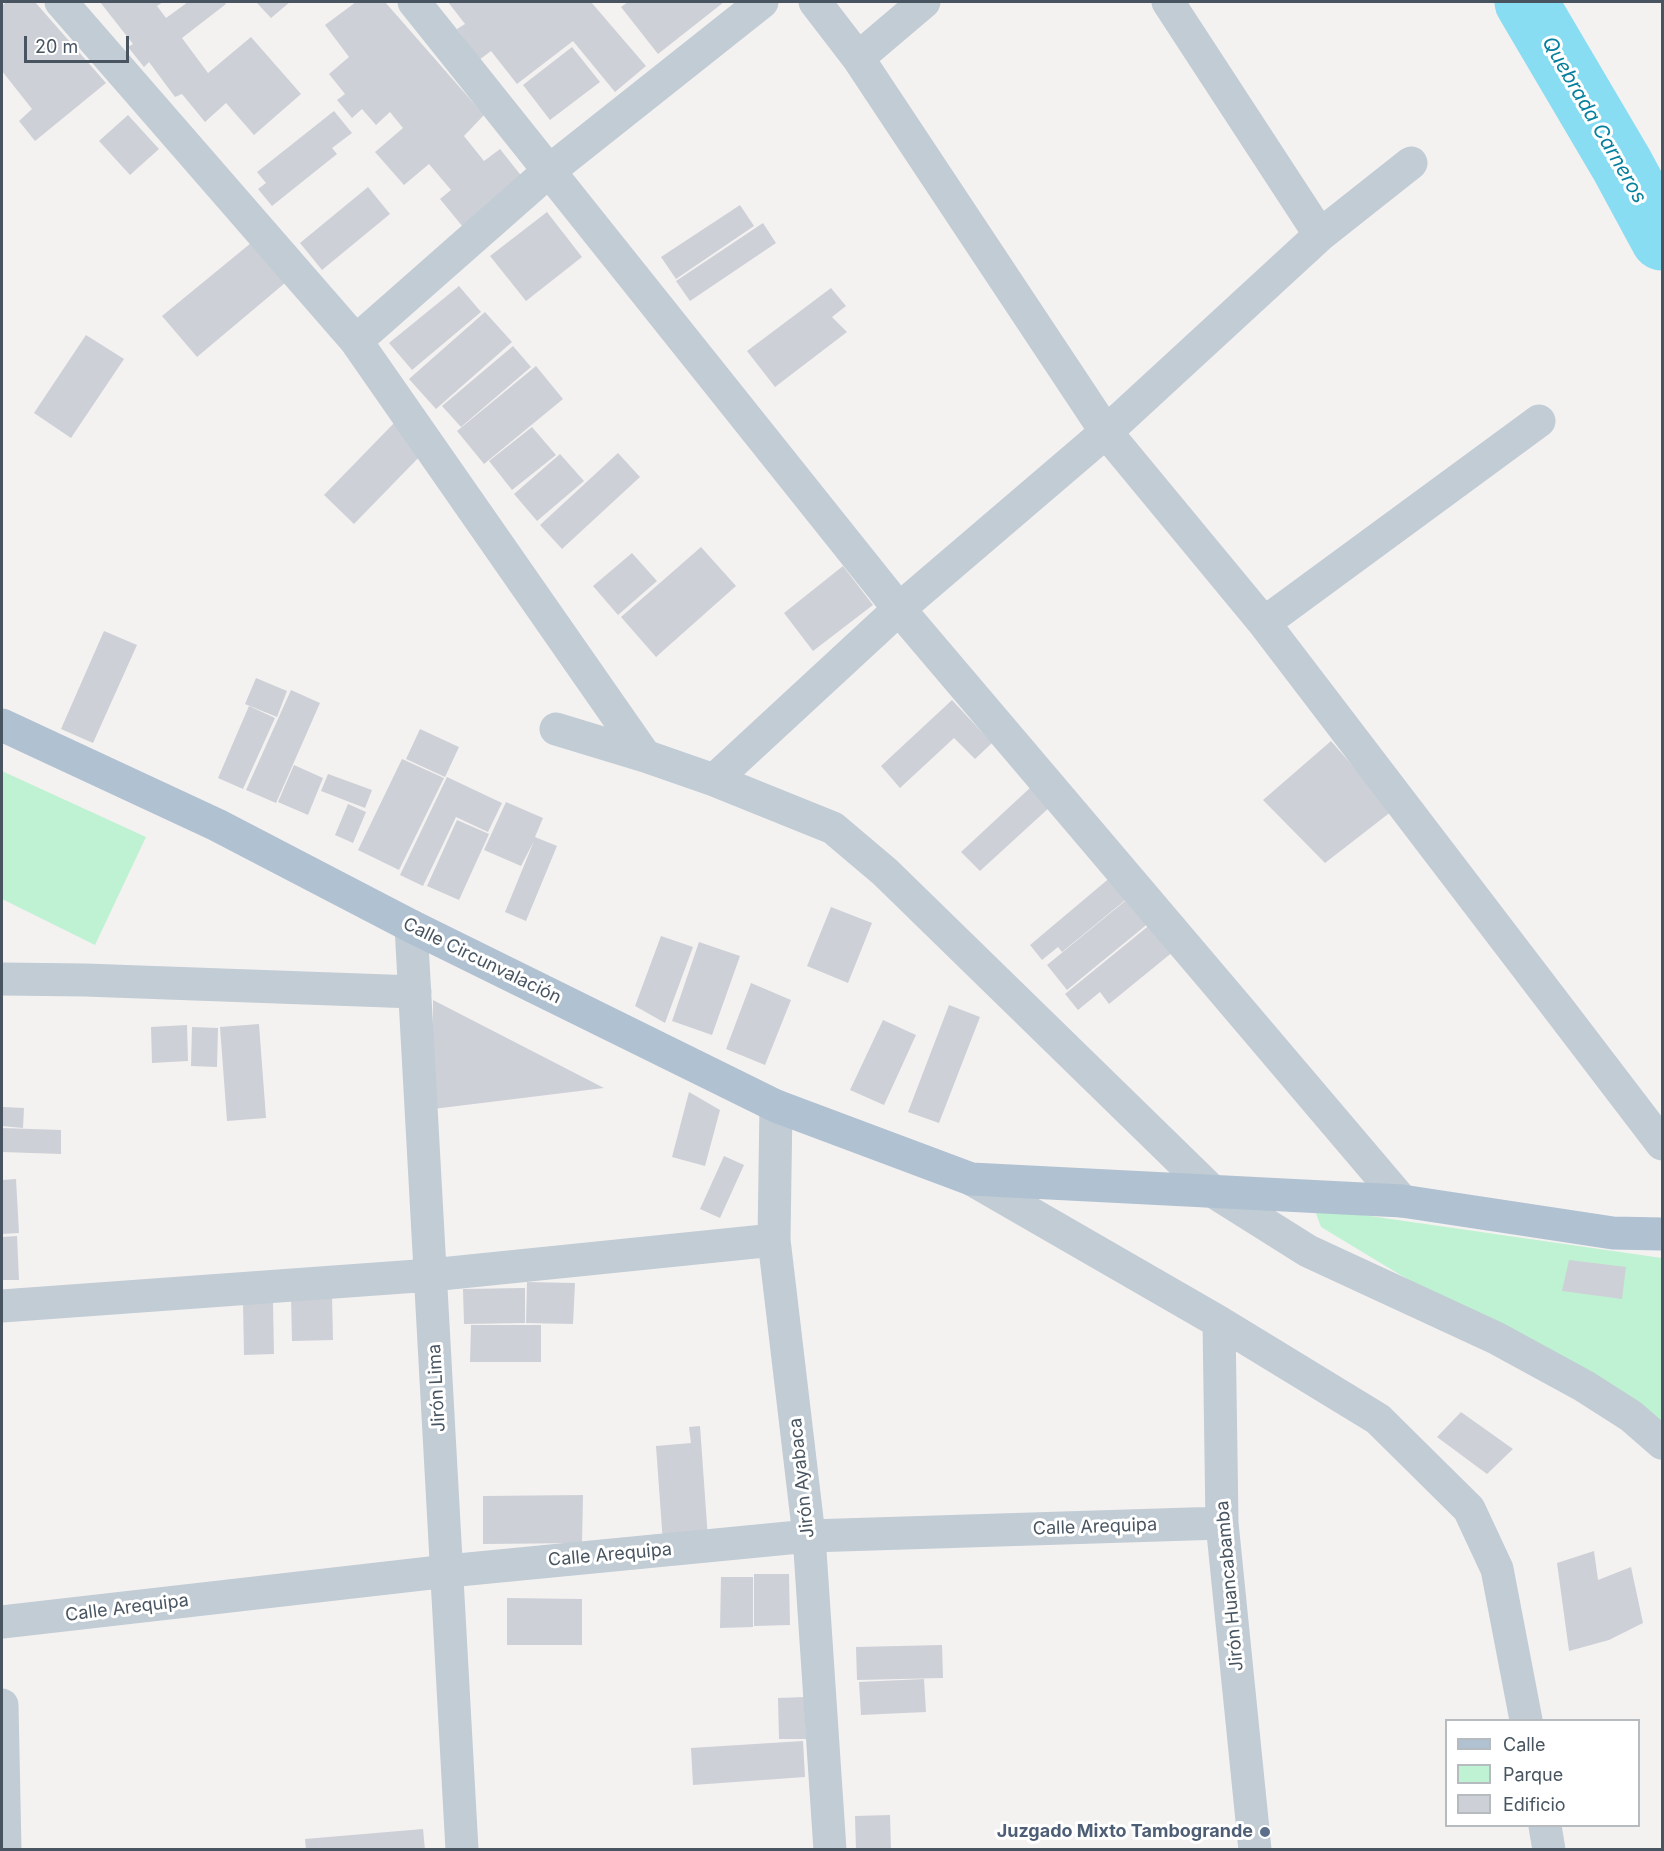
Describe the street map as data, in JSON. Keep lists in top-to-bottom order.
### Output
{
  "streets": {
    "main road": ["Calle Circunvalación"],
    "street": [
      "Jirón Lima",
      "Jirón Ayabaca",
      "Calle Arequipa",
      "Jirón Huancabamba"
    ]
  },
  "crossings": [
    ["Calle Circunvalación", "Jirón Lima"],
    ["Calle Circunvalación", "Jirón Ayabaca"],
    ["Jirón Lima", "Calle Arequipa"],
    ["Jirón Ayabaca", "Calle Arequipa"],
    ["Calle Arequipa", "Jirón Huancabamba"]
  ],
  "water": ["Quebrada Carneros"],
  "places": ["Juzgado Mixto Tambogrande"],
  "legend": ["Calle", "Parque", "Edificio"],
  "scale_bar": "20 m"
}
